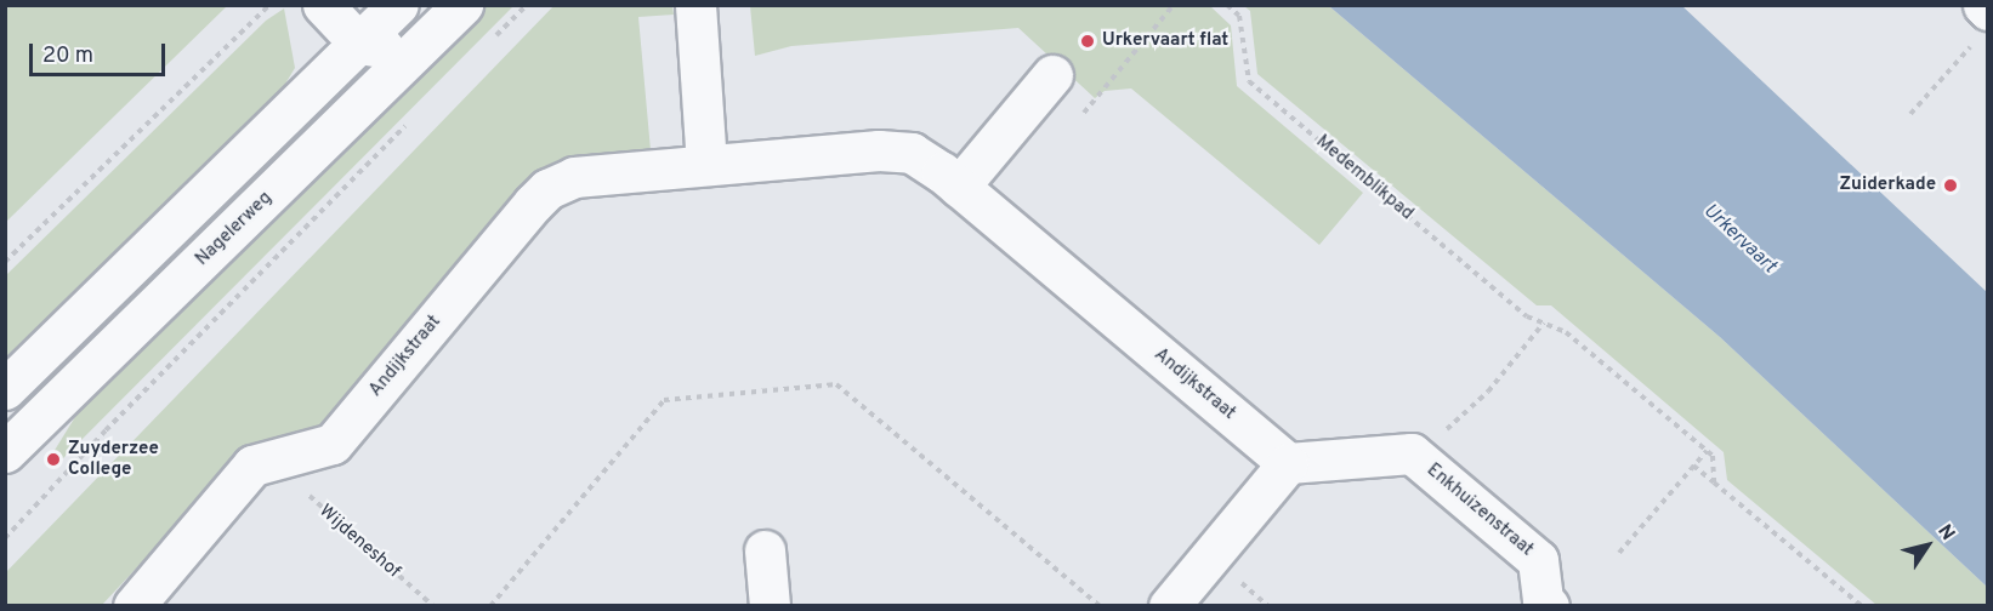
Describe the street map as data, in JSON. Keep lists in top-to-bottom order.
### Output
{
  "streets": {
    "street": ["Nagelerweg", "Andijkstraat", "Enkhuizenstraat"],
    "path": ["Medemblikpad", "Wijdeneshof"]
  },
  "crossings": [
    ["Andijkstraat", "Enkhuizenstraat"]
  ],
  "water": ["Urkervaart"],
  "places": ["Urkervaart flat", "Zuiderkade", "Zuyderzee College"],
  "scale_bar": "20 m",
  "north": "top right"
}
